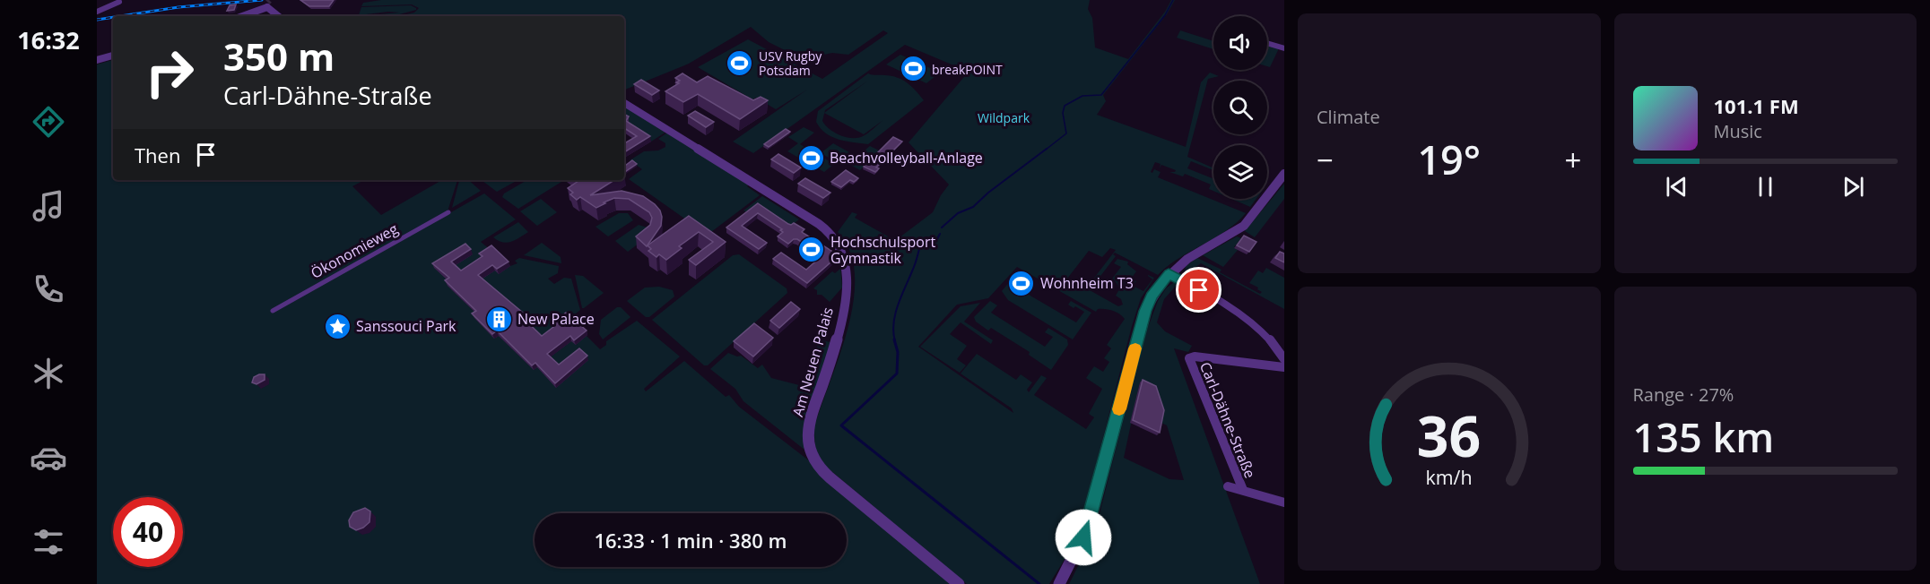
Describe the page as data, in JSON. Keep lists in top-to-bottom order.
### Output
{
  "streets": {
    "street": ["Ökonomieweg", "Am Neuen Palais", "Carl-Dähne-Straße"]
  },
  "parks": ["Wildpark"],
  "places": {
    "sports": [
      "USV Rugby Potsdam",
      "breakPOINT",
      "Beachvolleyball-Anlage",
      "Hochschulsport Gymnastik",
      "Wohnheim T3"
    ],
    "building": ["New Palace"],
    "place": ["Sanssouci Park"]
  },
  "page": {
    "tabs": "16:32",
    "tile": [
      "Climate",
      ["Range · 27%", "135 km"]
    ],
    "turn": ["350 m", "Carl-Dähne-Straße"],
    "song": ["101.1 FM", "Music"],
    "then": "Then",
    "heat": ["−", "19°", "+"],
    "limit": "40",
    "trip": "16:33 · 1 min · 380 m",
    "gauge": ["36", "km/h"]
  }
}
